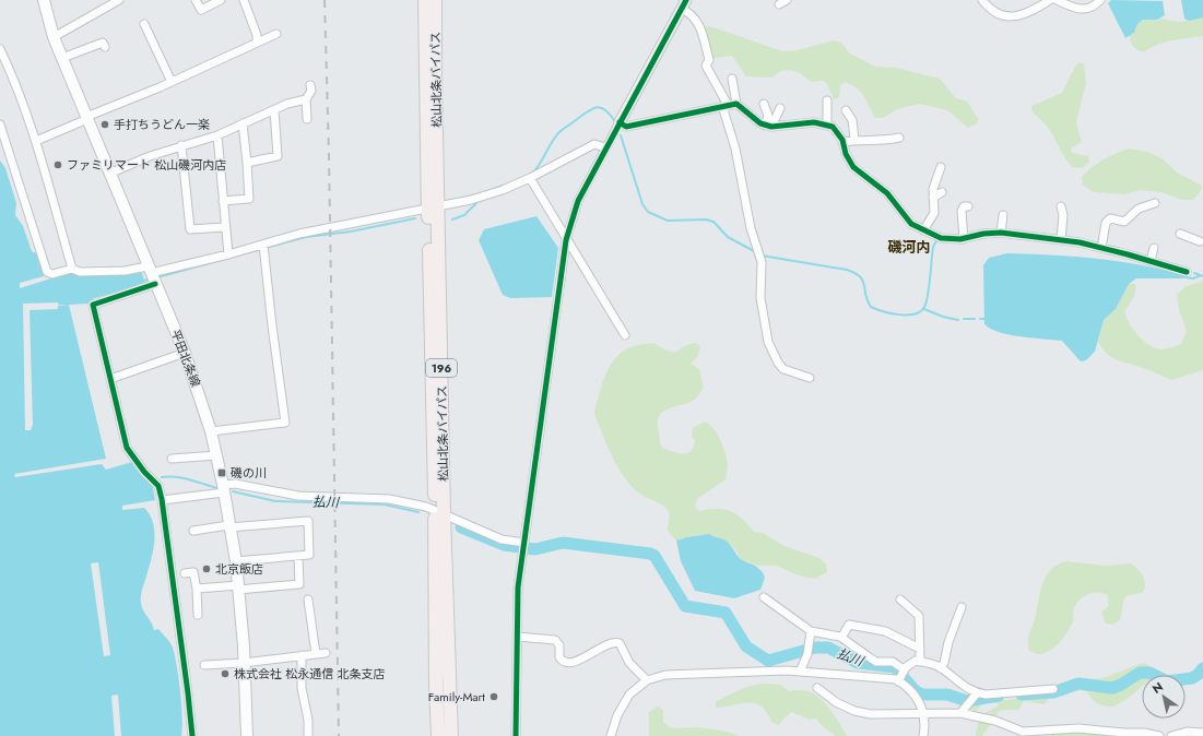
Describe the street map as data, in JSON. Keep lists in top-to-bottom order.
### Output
{
  "streets": {
    "highway": ["松山北条バイパス", "196"],
    "main road": ["平田北条線"]
  },
  "districts": ["磯河内"],
  "water": ["払川"],
  "places": {
    "other": [
      "手打ちうどん一楽",
      "ファミリマート 松山磯河内店",
      "北京飯店",
      "株式会社 松永通信 北条支店",
      "Family-Mart"
    ],
    "transit": ["磯の川"]
  },
  "north": "top left"
}
